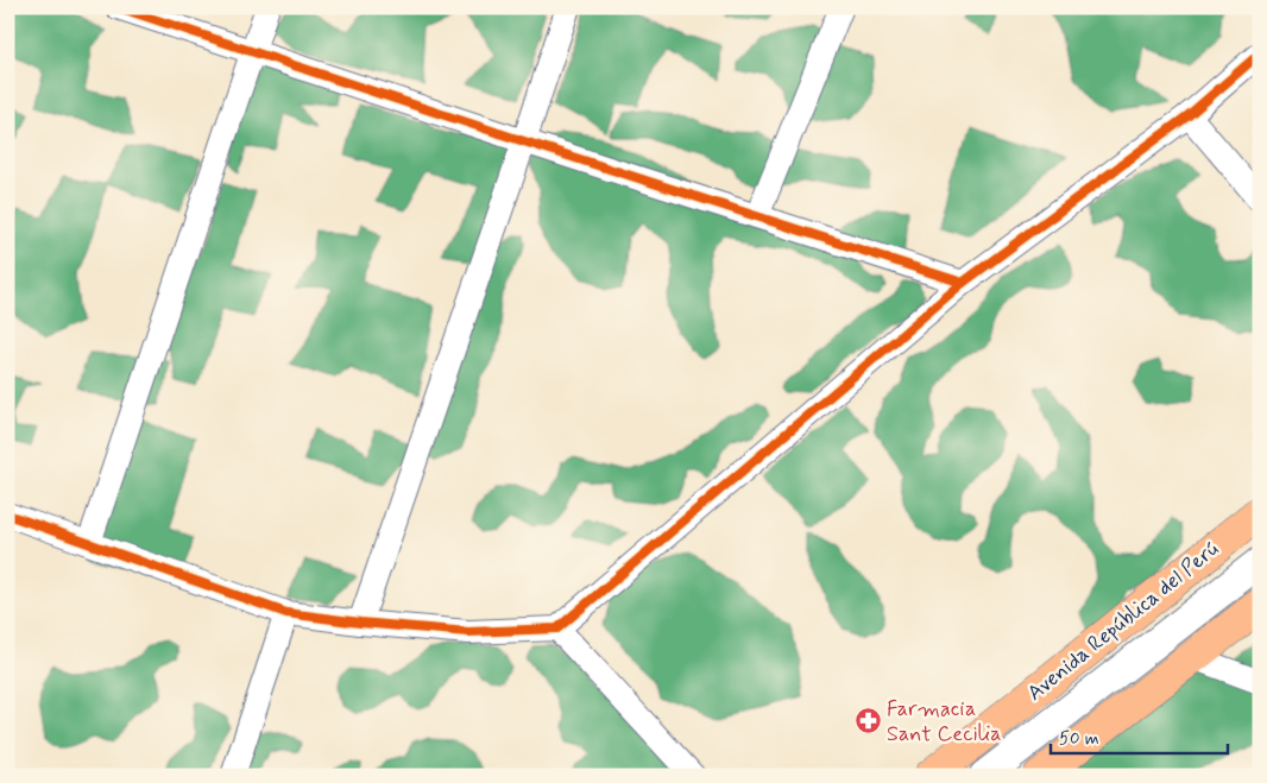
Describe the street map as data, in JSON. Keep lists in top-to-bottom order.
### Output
{
  "streets": {
    "highway": ["Avenida República del Perú"]
  },
  "places": {
    "pharmacy": ["Farmacia Sant Cecilia"]
  },
  "scale_bar": "50 m"
}
